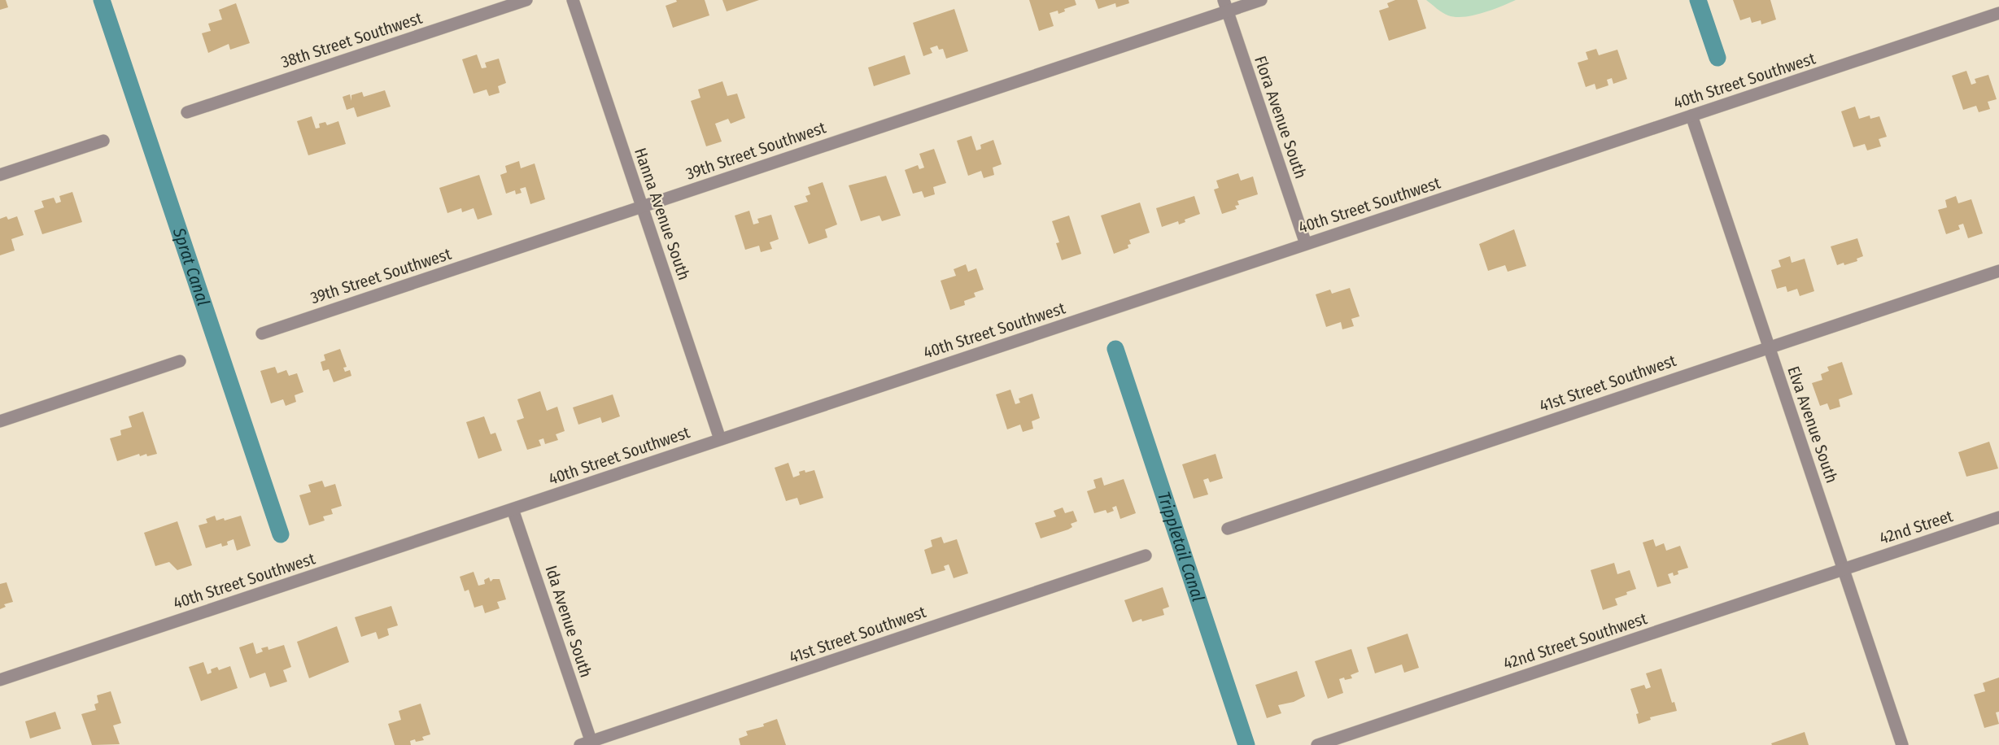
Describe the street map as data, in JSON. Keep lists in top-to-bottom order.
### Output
{
  "streets": {
    "street": [
      "38th Street Southwest",
      "40th Street Southwest",
      "Flora Avenue South",
      "39th Street Southwest",
      "Hanna Avenue South",
      "41st Street Southwest",
      "Elva Avenue South",
      "42nd Street",
      "Ida Avenue South",
      "42nd Street Southwest"
    ]
  },
  "crossings": [
    ["40th Street Southwest", "Flora Avenue South"],
    ["40th Street Southwest", "Hanna Avenue South"],
    ["40th Street Southwest", "Elva Avenue South"],
    ["40th Street Southwest", "Ida Avenue South"],
    ["Flora Avenue South", "39th Street Southwest"],
    ["39th Street Southwest", "Hanna Avenue South"],
    ["41st Street Southwest", "Elva Avenue South"],
    ["41st Street Southwest", "Ida Avenue South"],
    ["Elva Avenue South", "42nd Street"],
    ["Elva Avenue South", "42nd Street Southwest"],
    ["42nd Street", "42nd Street Southwest"]
  ],
  "water": ["Sprat Canal", "Trippletail Canal"]
}
